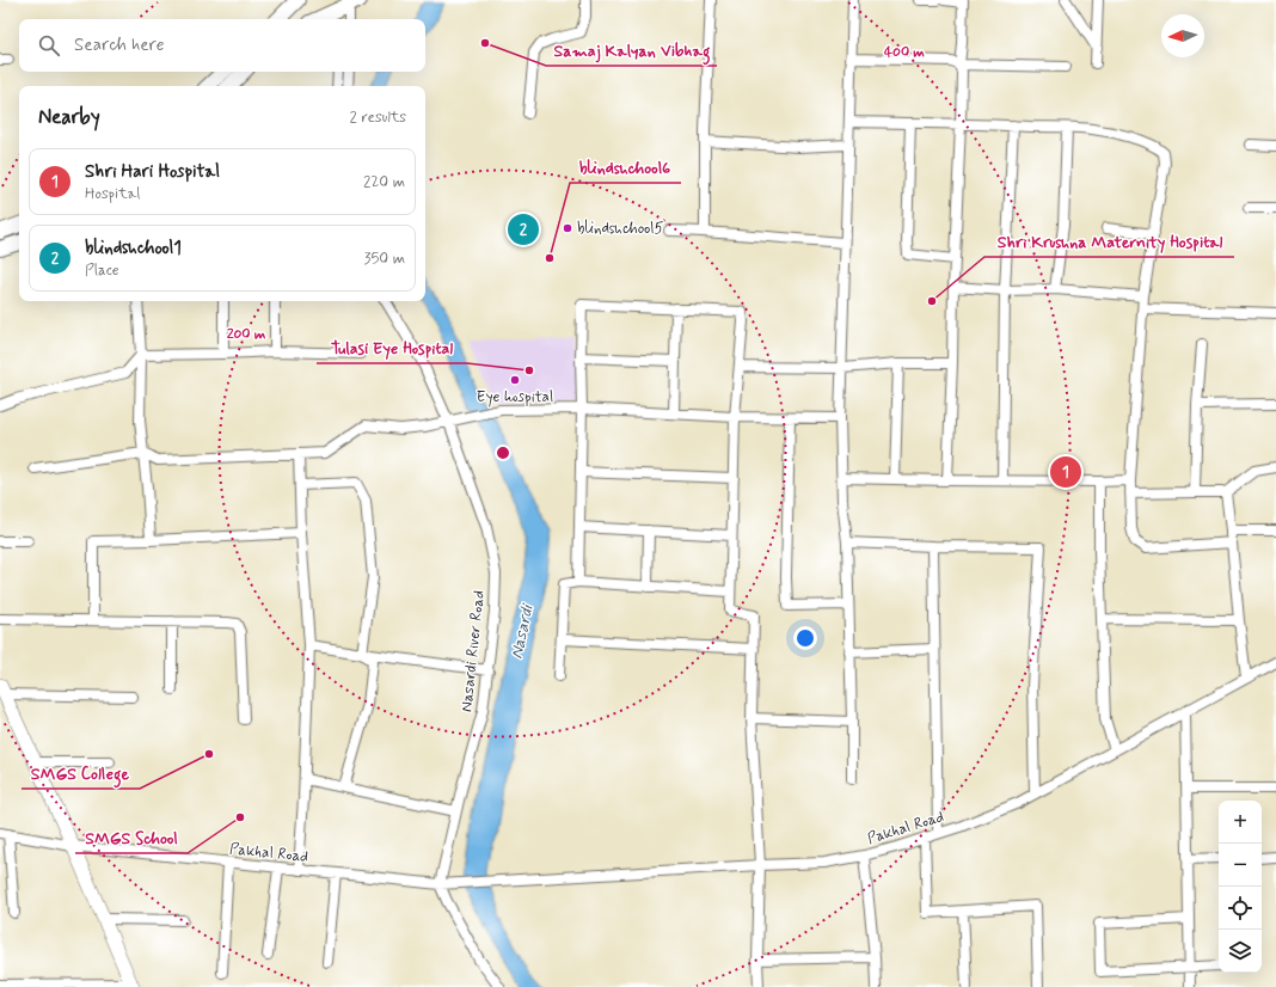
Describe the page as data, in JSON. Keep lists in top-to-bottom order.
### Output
{
  "streets": {
    "street": ["Nasardi River Road", "Pakhal Road"]
  },
  "crossings": [
    ["Nasardi River Road", "Pakhal Road"]
  ],
  "water": ["Nasardi"],
  "places": [
    "Samaj Kalyan Vibhag",
    "blindshchool5",
    "blindshchool6",
    "Shri Krushna Maternity Hospital",
    "Tulasi Eye Hospital",
    "Eye hospital",
    "SMGS College",
    "SMGS School"
  ],
  "north": "left",
  "page": {
    "search": "Search here",
    "heading": ["Nearby", "2 results"],
    "list": [
      {
        "mark": "1",
        "name": "Shri Hari Hospital",
        "note": "Hospital",
        "value": "220 m"
      },
      {
        "mark": "2",
        "name": "blindshchool1",
        "note": "Place",
        "value": "350 m"
      }
    ],
    "pins": ["2", "1"],
    "map_buttons": ["+", "−"]
  },
  "rings": ["400 m", "200 m"]
}
